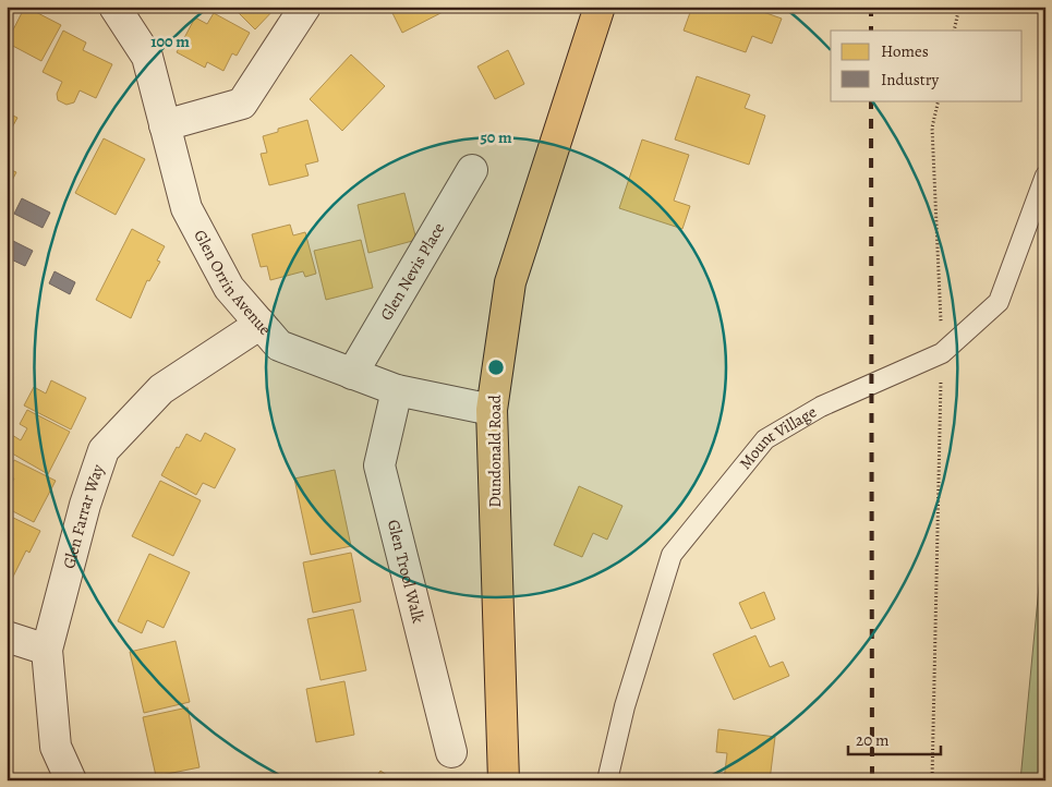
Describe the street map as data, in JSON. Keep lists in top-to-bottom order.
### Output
{
  "streets": {
    "main road": ["Dundonald Road"],
    "street": [
      "Glen Nevis Place",
      "Glen Orrin Avenue",
      "Glen Farrar Way",
      "Glen Trool Walk"
    ],
    "lane": ["Mount Village"]
  },
  "crossings": [
    ["Glen Nevis Place", "Glen Orrin Avenue"],
    ["Glen Orrin Avenue", "Dundonald Road"],
    ["Glen Orrin Avenue", "Glen Farrar Way"],
    ["Glen Orrin Avenue", "Glen Trool Walk"]
  ],
  "legend": ["Homes", "Industry"],
  "scale_bar": "20 m",
  "rings": ["100 m", "50 m"]
}
